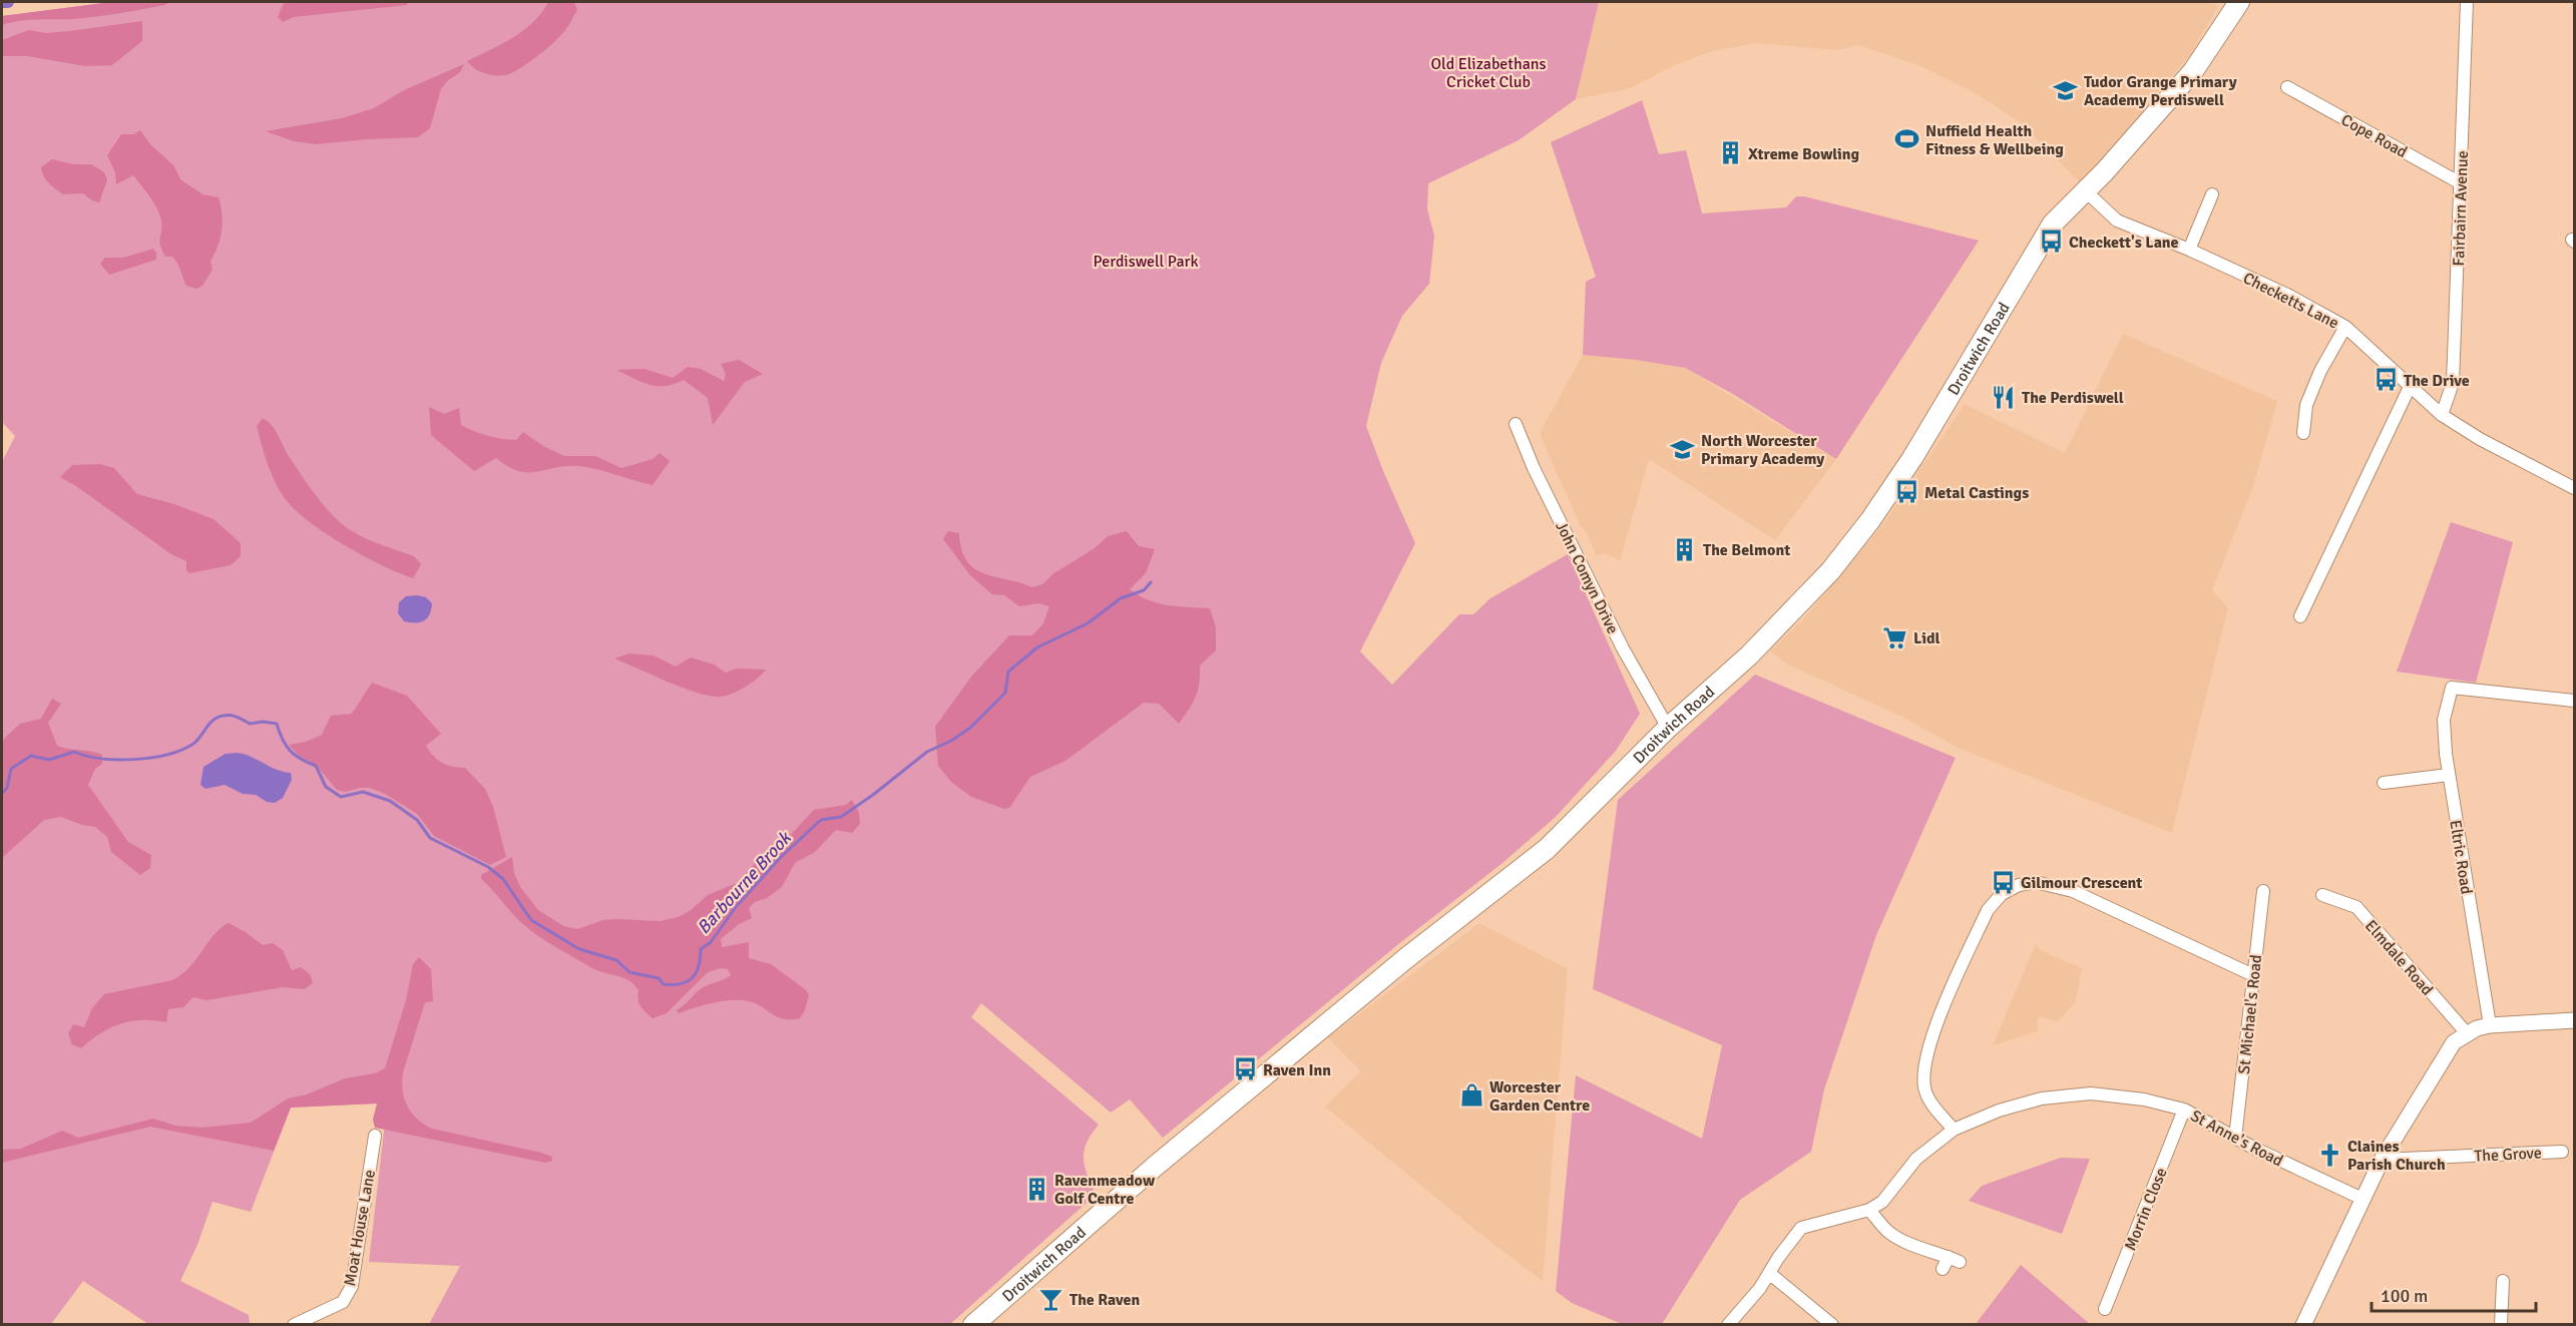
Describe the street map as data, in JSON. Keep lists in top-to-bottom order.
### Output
{
  "streets": {
    "main road": ["Droitwich Road"],
    "street": [
      "Cope Road",
      "Fairbairn Avenue",
      "Checketts Lane",
      "John Comyn Drive",
      "Eltric Road",
      "Elmdale Road",
      "St Michael's Road",
      "St Anne's Road",
      "The Grove",
      "Morrin Close",
      "Moat House Lane"
    ]
  },
  "crossings": [
    ["Cope Road", "Fairbairn Avenue"],
    ["Fairbairn Avenue", "Checketts Lane"],
    ["Checketts Lane", "Droitwich Road"],
    ["Droitwich Road", "John Comyn Drive"],
    ["St Michael's Road", "St Anne's Road"],
    ["St Anne's Road", "Morrin Close"]
  ],
  "water": ["Barbourne Brook"],
  "parks": ["Old Elizabethans Cricket Club", "Perdiswell Park"],
  "places": {
    "school or university": ["Tudor Grange Primary Academy Perdiswell", "North Worcester Primary Academy"],
    "sports": ["Nuffield Health Fitness & Wellbeing"],
    "building": ["Xtreme Bowling", "The Belmont", "Ravenmeadow Golf Centre"],
    "bus stop": [
      "Checkett's Lane",
      "The Drive",
      "Metal Castings",
      "Gilmour Crescent",
      "Raven Inn"
    ],
    "restaurant": ["The Perdiswell"],
    "supermarket": ["Lidl"],
    "shop": ["Worcester Garden Centre"],
    "church": ["Claines Parish Church"],
    "bar": ["The Raven"]
  },
  "scale_bar": "100 m"
}
